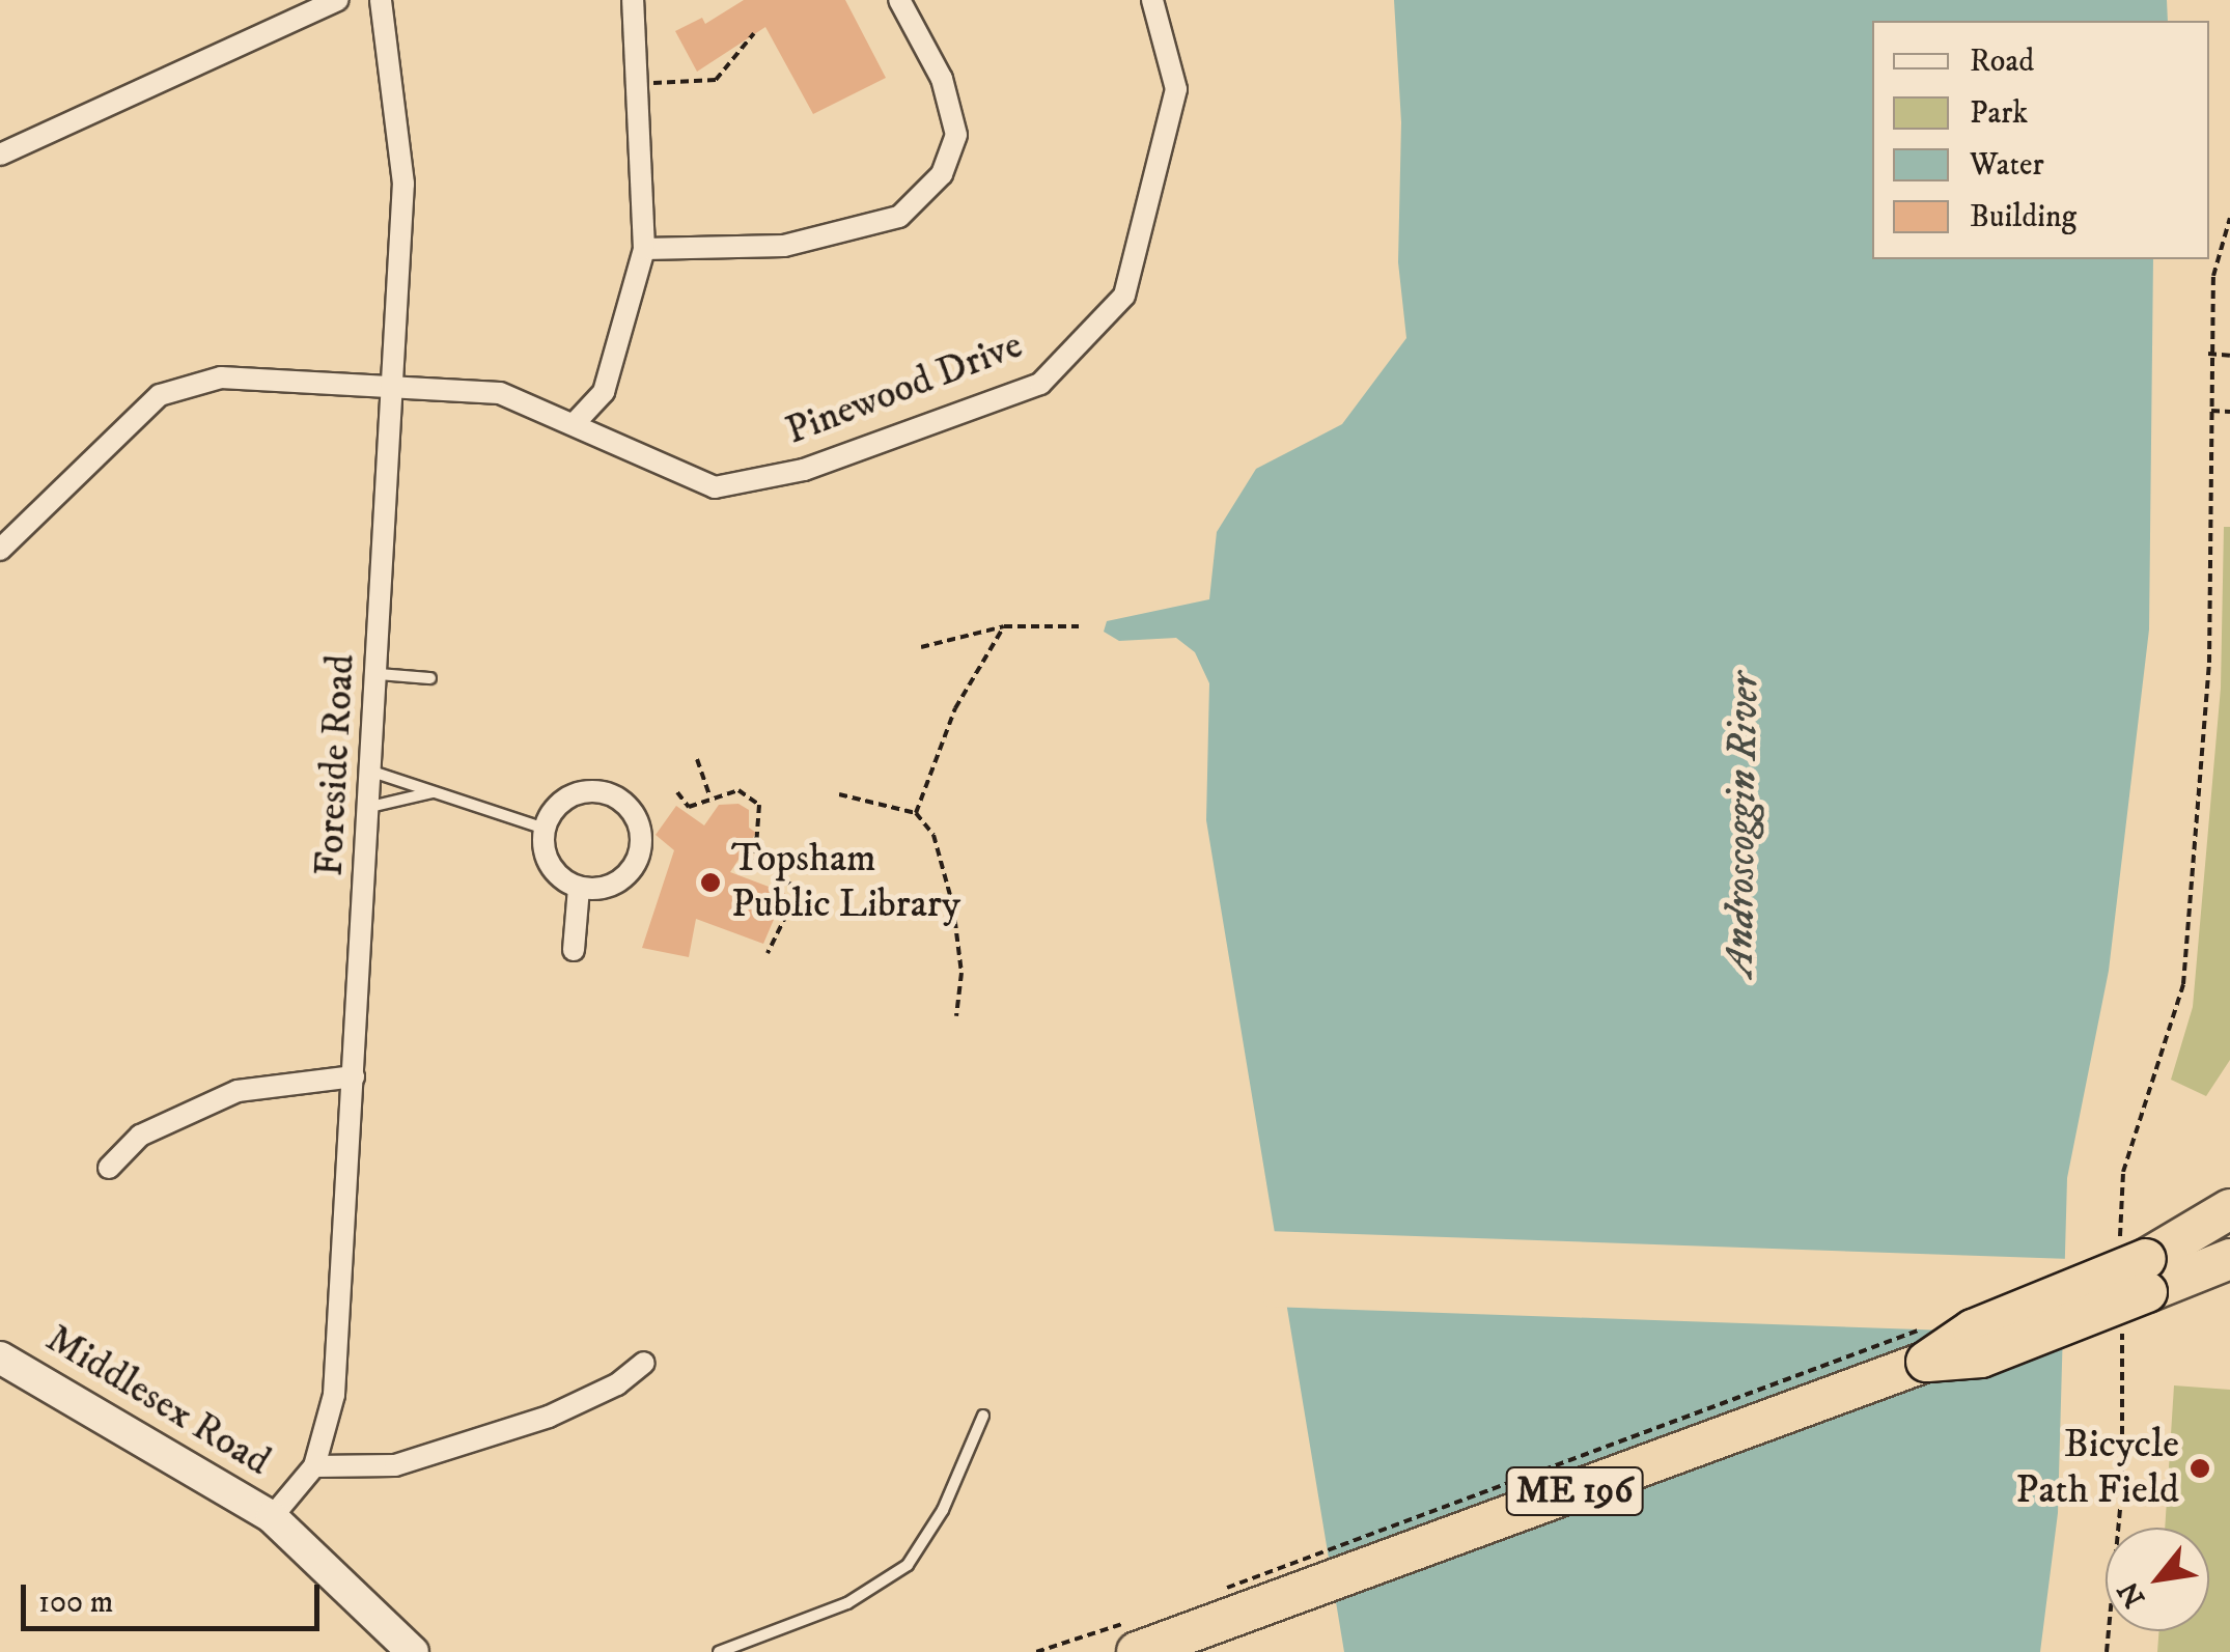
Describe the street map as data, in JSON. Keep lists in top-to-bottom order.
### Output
{
  "streets": {
    "highway": ["ME 196"],
    "main road": ["Middlesex Road"],
    "street": ["Pinewood Drive", "Foreside Road"]
  },
  "crossings": [
    ["Pinewood Drive", "Foreside Road"],
    ["Foreside Road", "Middlesex Road"]
  ],
  "water": ["Androscoggin River"],
  "places": ["Topsham Public Library", "Bicycle Path Field"],
  "legend": [
    "Road",
    "Park",
    "Water",
    "Building"
  ],
  "scale_bar": "100 m",
  "north": "bottom left"
}
